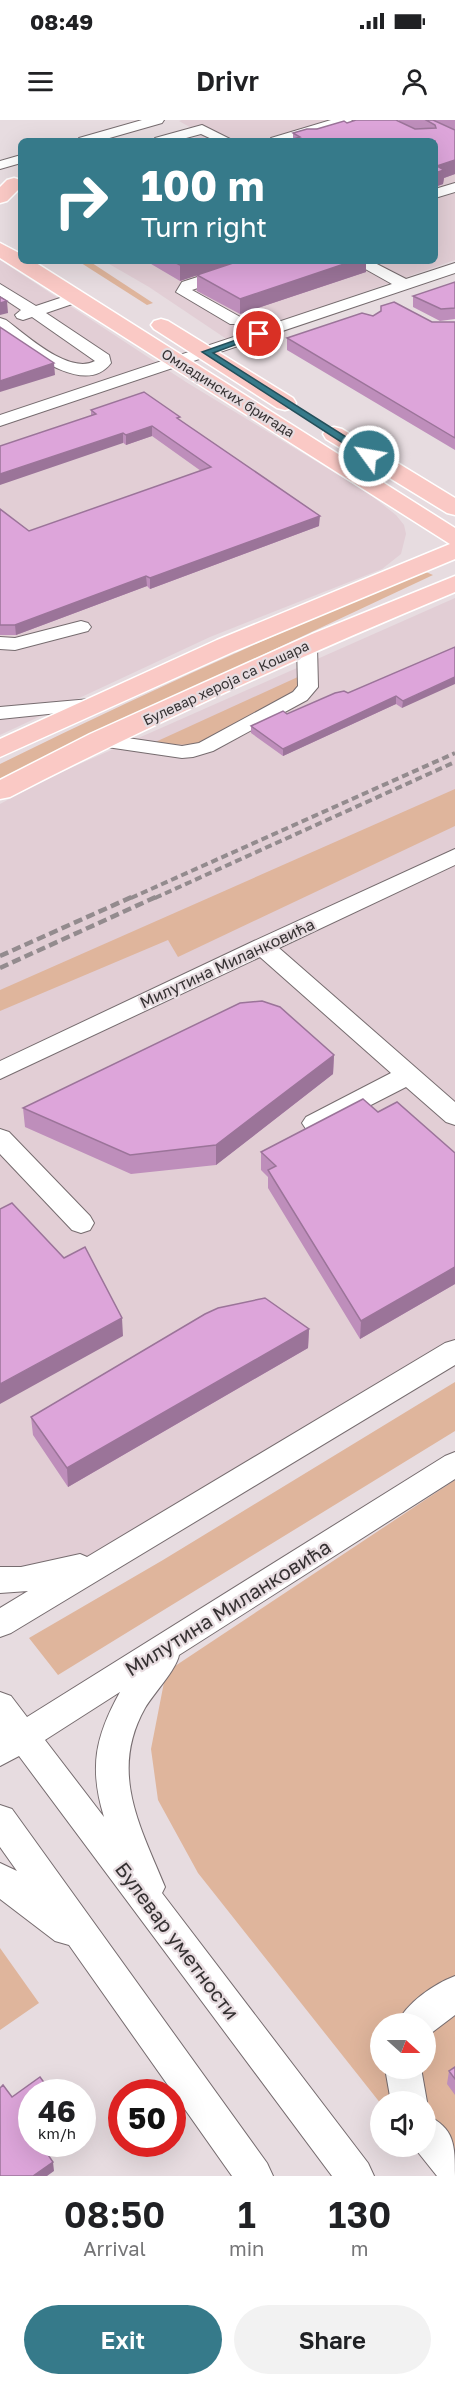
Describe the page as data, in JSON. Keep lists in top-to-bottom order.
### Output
{
  "streets": {
    "main road": ["Омладинских бригада", "Булевар хероја са Кошара"],
    "street": ["Милутина Миланковића", "Булевар уметности"]
  },
  "crossings": [
    ["Милутина Миланковића", "Булевар уметности"]
  ],
  "north": "right",
  "page": {
    "status": "08:49",
    "header": "Drivr",
    "turn": ["100 m", "Turn right"],
    "speed": "46 km/h",
    "limit": "50",
    "eta": [
      "08:50",
      "Arrival",
      "1",
      "min",
      "130",
      "m"
    ],
    "buttons": ["Exit", "Share"]
  }
}
